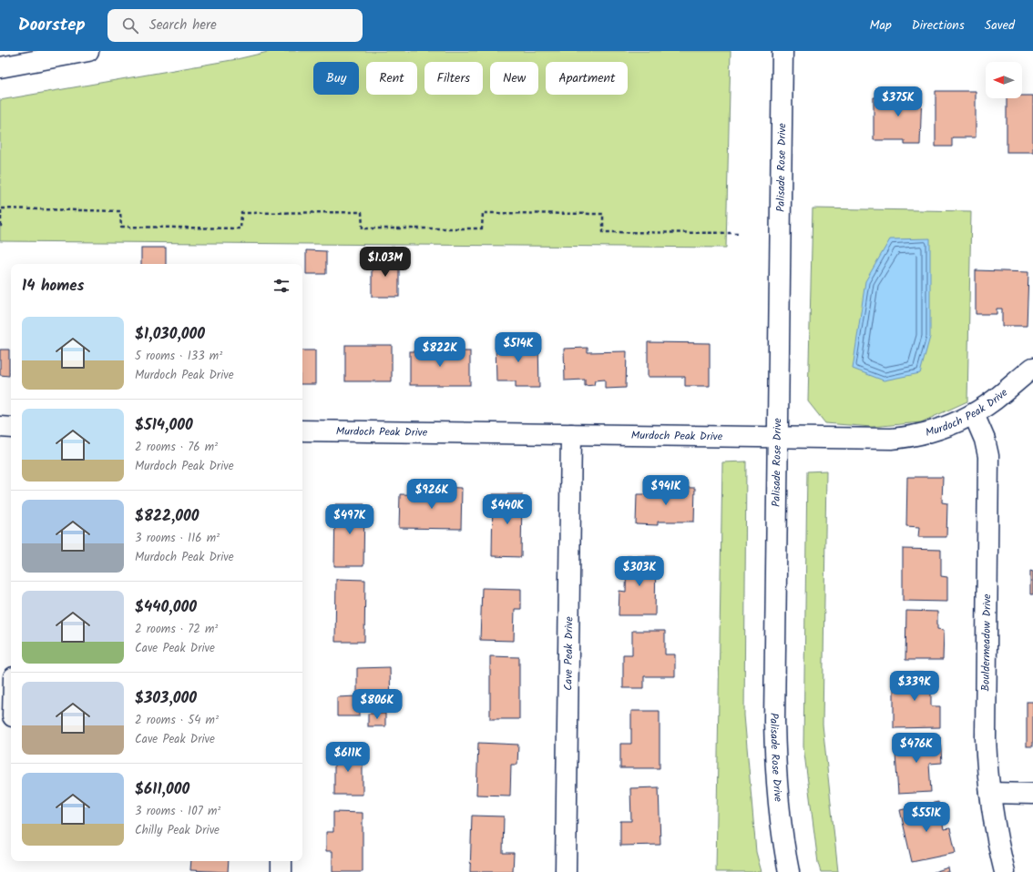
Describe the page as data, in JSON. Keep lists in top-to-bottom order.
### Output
{
  "streets": {
    "main road": [
      "Palisade Rose Drive",
      "Murdoch Peak Drive",
      "Bouldermeadow Drive",
      "Cave Peak Drive"
    ]
  },
  "crossings": [
    ["Palisade Rose Drive", "Murdoch Peak Drive"],
    ["Murdoch Peak Drive", "Bouldermeadow Drive"],
    ["Murdoch Peak Drive", "Cave Peak Drive"]
  ],
  "north": "left",
  "page": {
    "header": "Doorstep",
    "search": "Search here",
    "nav": ["Map", "Directions", "Saved"],
    "chip": [
      "Buy",
      "Rent",
      "Filters",
      "New",
      "Apartment"
    ],
    "price": [
      "$375K",
      "$1.03M",
      "$514K",
      "$822K",
      "$941K",
      "$926K",
      "$440K",
      "$497K",
      "$303K",
      "$339K",
      "$806K",
      "$476K",
      "$611K",
      "$551K"
    ],
    "heading": "14 homes",
    "list": [
      {
        "name": "$1,030,000",
        "note": "5 rooms · 133 m² · Murdoch Peak Drive"
      },
      {
        "name": "$514,000",
        "note": "2 rooms · 76 m² · Murdoch Peak Drive"
      },
      {
        "name": "$822,000",
        "note": "3 rooms · 116 m² · Murdoch Peak Drive"
      },
      {
        "name": "$440,000",
        "note": "2 rooms · 72 m² · Cave Peak Drive"
      },
      {
        "name": "$303,000",
        "note": "2 rooms · 54 m² · Cave Peak Drive"
      },
      {
        "name": "$611,000",
        "note": "3 rooms · 107 m² · Chilly Peak Drive"
      }
    ]
  }
}
